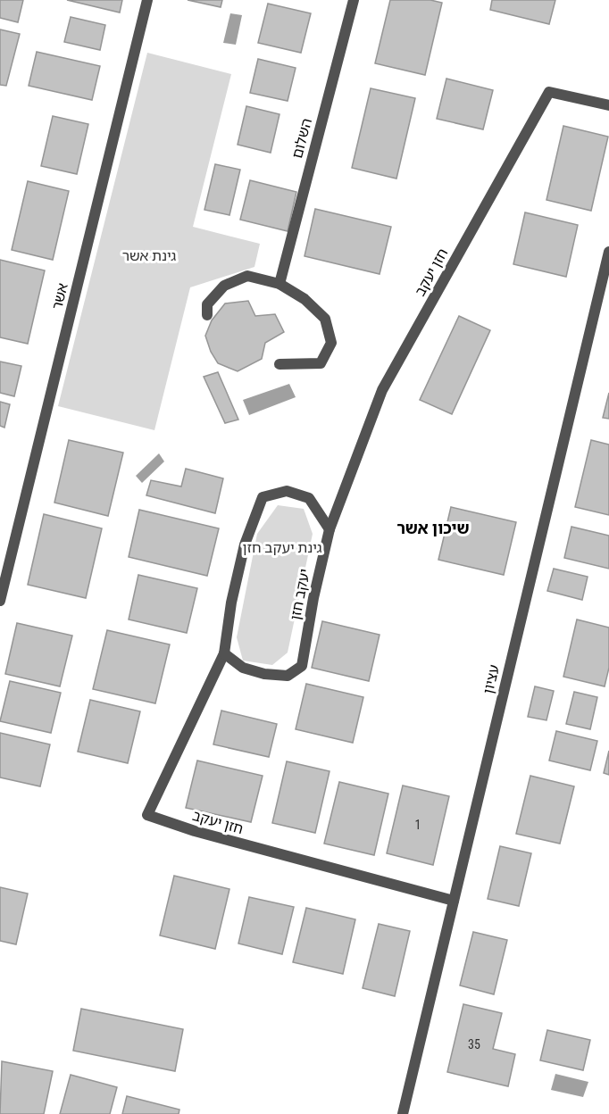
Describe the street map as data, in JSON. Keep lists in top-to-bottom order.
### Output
{
  "streets": {
    "street": [
      "השלום",
      "חזן יעקב",
      "אשר",
      "יעקב חזן",
      "עציון"
    ]
  },
  "crossings": [
    ["חזן יעקב", "יעקב חזן"],
    ["חזן יעקב", "עציון"]
  ],
  "districts": ["שיכון אשר"],
  "parks": ["גינת אשר", "גינת יעקב חזן"],
  "house_numbers": ["1", "35"]
}
